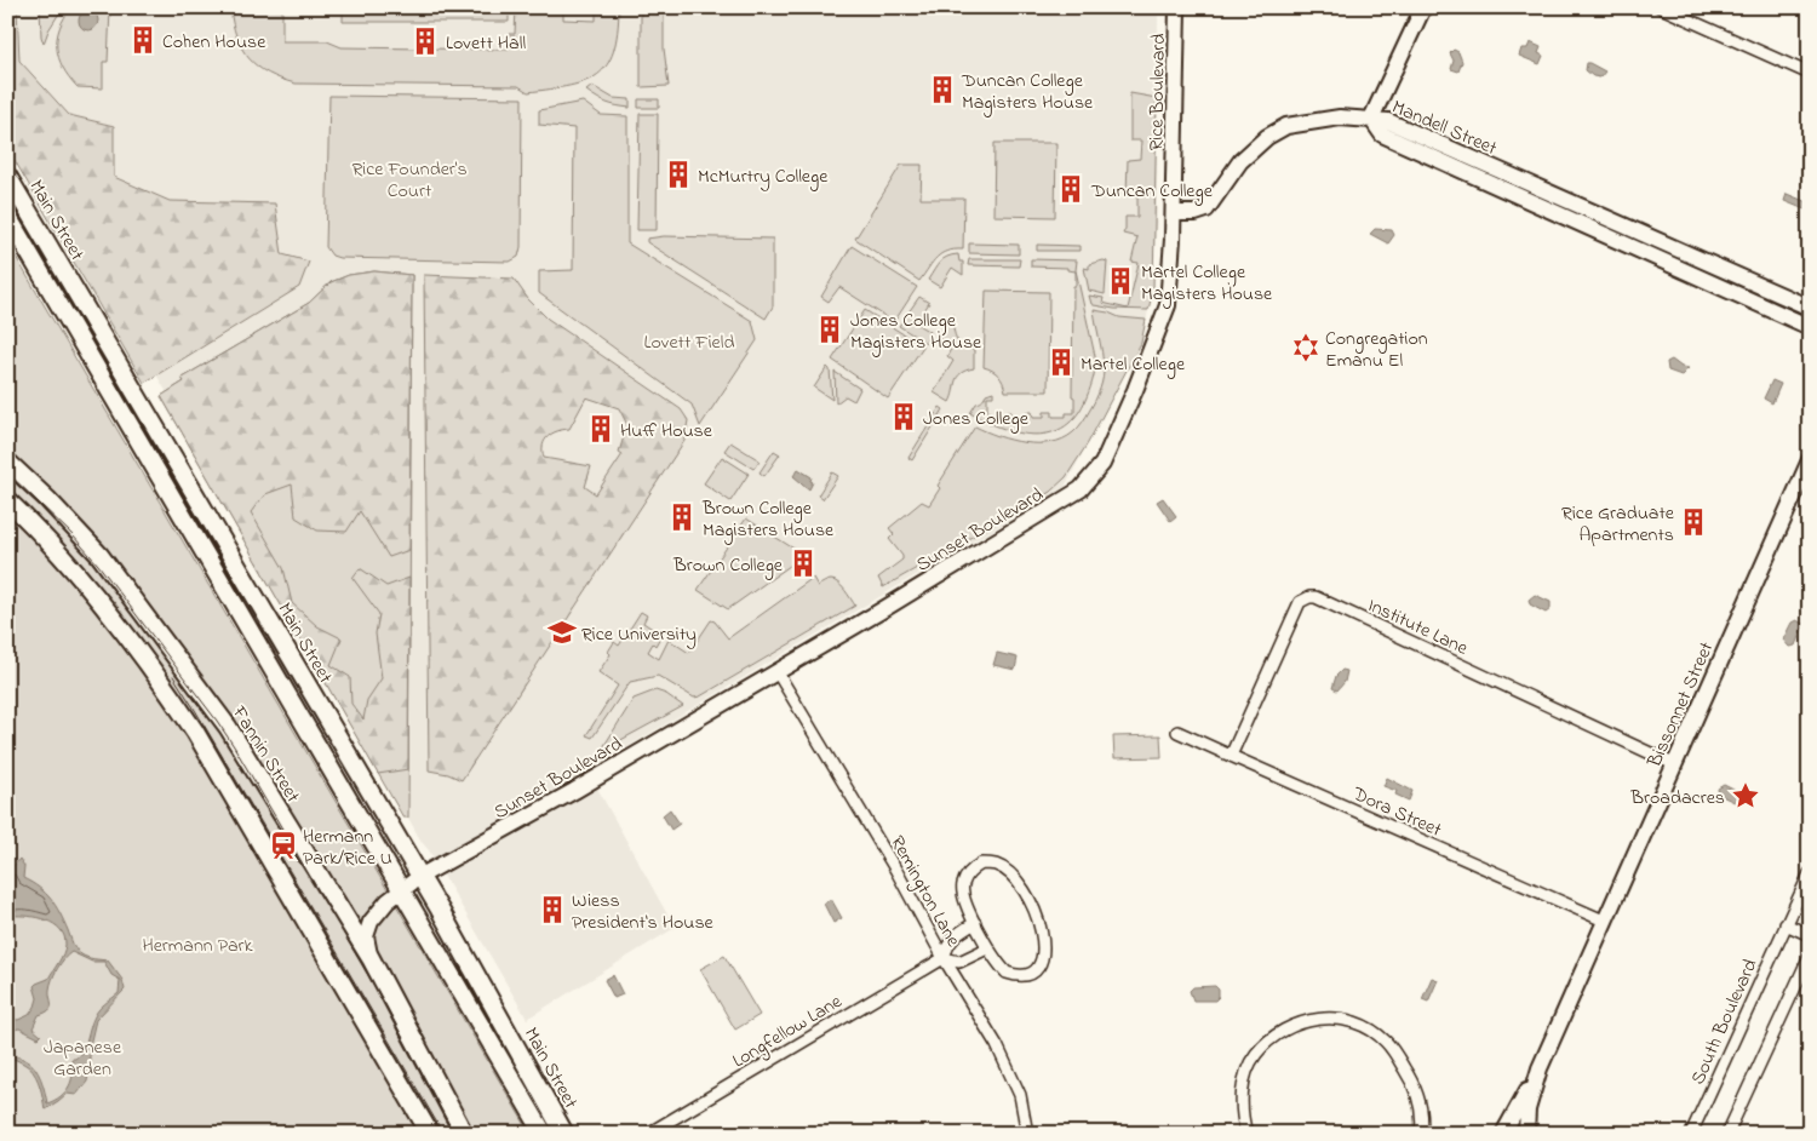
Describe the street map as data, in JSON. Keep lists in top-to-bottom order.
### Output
{
  "streets": {
    "main road": [
      "Rice Boulevard",
      "Mandell Street",
      "Main Street",
      "Sunset Boulevard",
      "Bissonnet Street",
      "Fannin Street"
    ],
    "street": [
      "Institute Lane",
      "Dora Street",
      "Remington Lane",
      "South Boulevard",
      "Longfellow Lane"
    ]
  },
  "crossings": [
    ["Rice Boulevard", "Sunset Boulevard"],
    ["Main Street", "Sunset Boulevard"],
    ["Sunset Boulevard", "Fannin Street"],
    ["Sunset Boulevard", "Remington Lane"],
    ["Institute Lane", "Bissonnet Street"],
    ["Institute Lane", "Dora Street"],
    ["Bissonnet Street", "Dora Street"],
    ["Remington Lane", "Longfellow Lane"]
  ],
  "parks": [
    "Rice Founder's Court",
    "Lovett Field",
    "Hermann Park",
    "Japanese Garden"
  ],
  "places": {
    "building": [
      "Cohen House",
      "Lovett Hall",
      "Duncan College Magisters House",
      "McMurtry College",
      "Duncan College",
      "Martel College Magisters House",
      "Jones College Magisters House",
      "Martel College",
      "Jones College",
      "Huff House",
      "Brown College Magisters House",
      "Rice Graduate Apartments",
      "Brown College",
      "Wiess President's House"
    ],
    "synagogue": ["Congregation Emanu El"],
    "school or university": ["Rice University"],
    "place": ["Broadacres"],
    "station": ["Hermann Park/Rice U"]
  }
}
